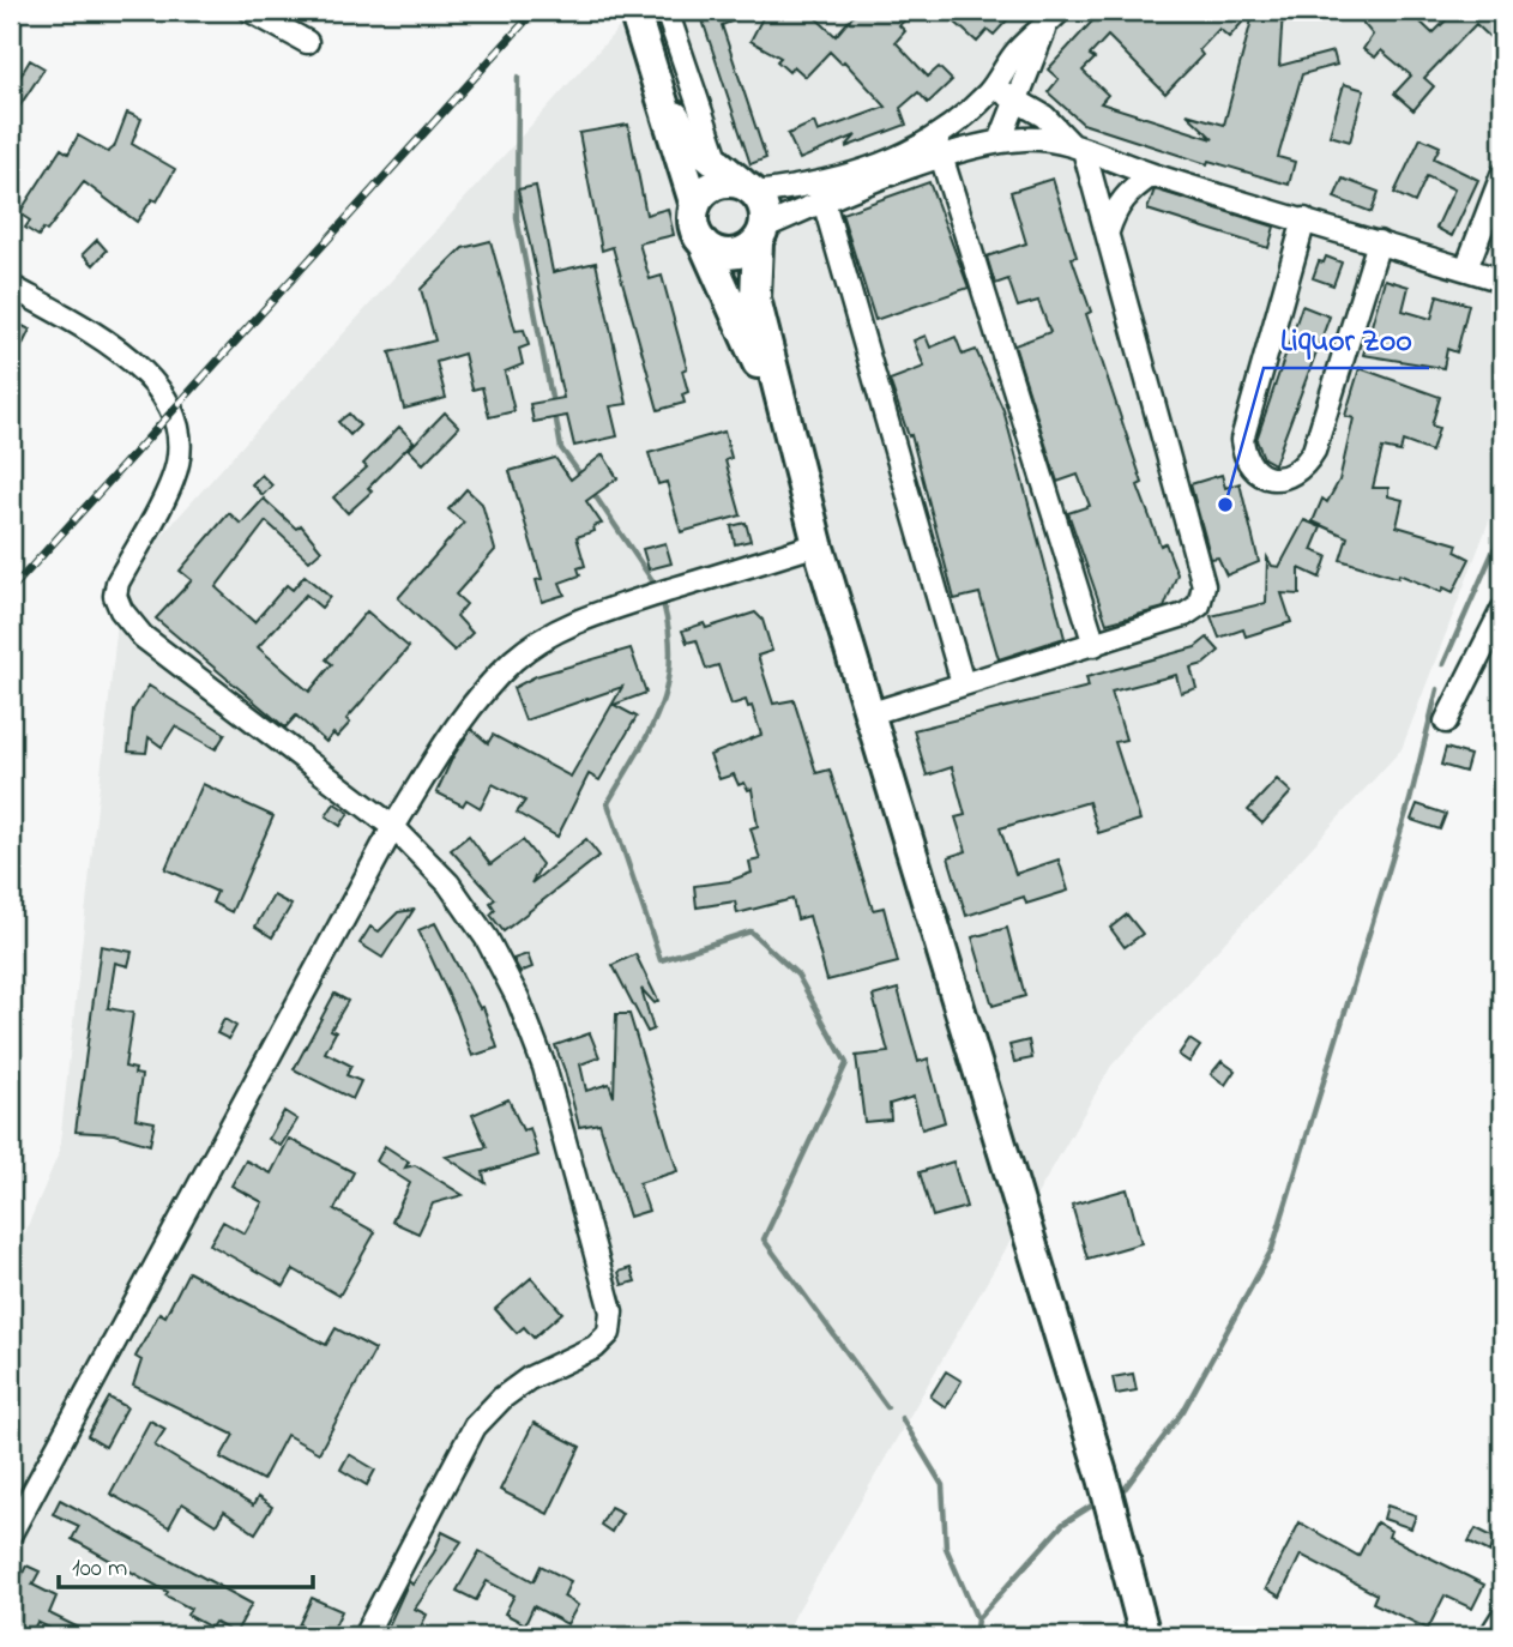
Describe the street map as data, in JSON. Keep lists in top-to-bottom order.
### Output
{
  "places": ["Liquor Zoo"],
  "scale_bar": "100 m"
}
